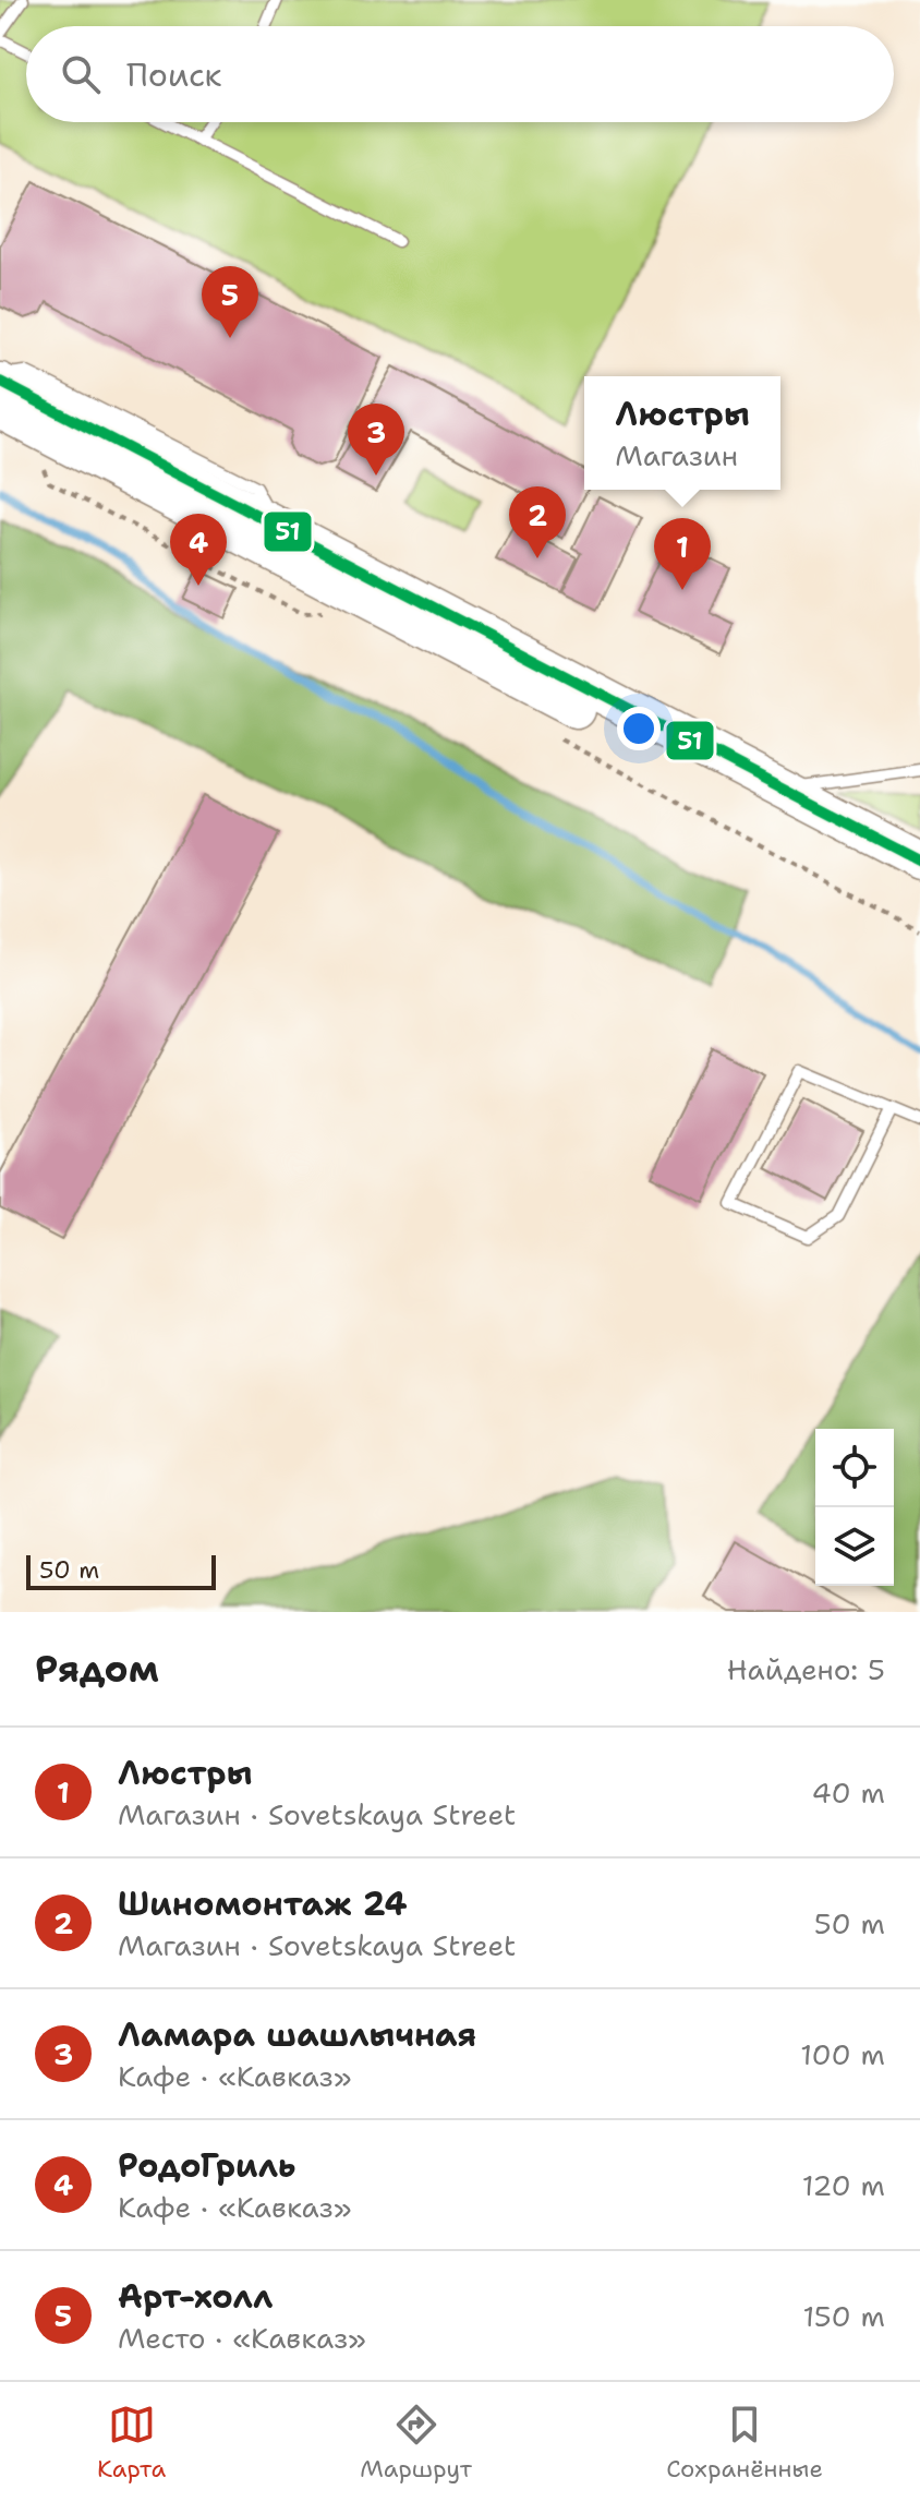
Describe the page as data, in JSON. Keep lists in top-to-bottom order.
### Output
{
  "lines": ["transit line 51"],
  "scale_bar": "50 m",
  "page": {
    "search": "Поиск",
    "pins": [
      "5",
      "3",
      "2",
      "4",
      "1"
    ],
    "popup": ["Люстры", "Магазин"],
    "scale": "50 m",
    "heading": ["Рядом", "Найдено: 5"],
    "list": [
      {
        "mark": "1",
        "name": "Люстры",
        "note": "Магазин · Sovetskaya Street",
        "value": "40 m"
      },
      {
        "mark": "2",
        "name": "Шиномонтаж 24",
        "note": "Магазин · Sovetskaya Street",
        "value": "50 m"
      },
      {
        "mark": "3",
        "name": "Ламара шашлычная",
        "note": "Кафе · «Кавказ»",
        "value": "100 m"
      },
      {
        "mark": "4",
        "name": "РодоГриль",
        "note": "Кафе · «Кавказ»",
        "value": "120 m"
      },
      {
        "mark": "5",
        "name": "Арт-холл",
        "note": "Место · «Кавказ»",
        "value": "150 m"
      }
    ],
    "nav": ["Карта", "Маршрут", "Сохранённые"]
  }
}
